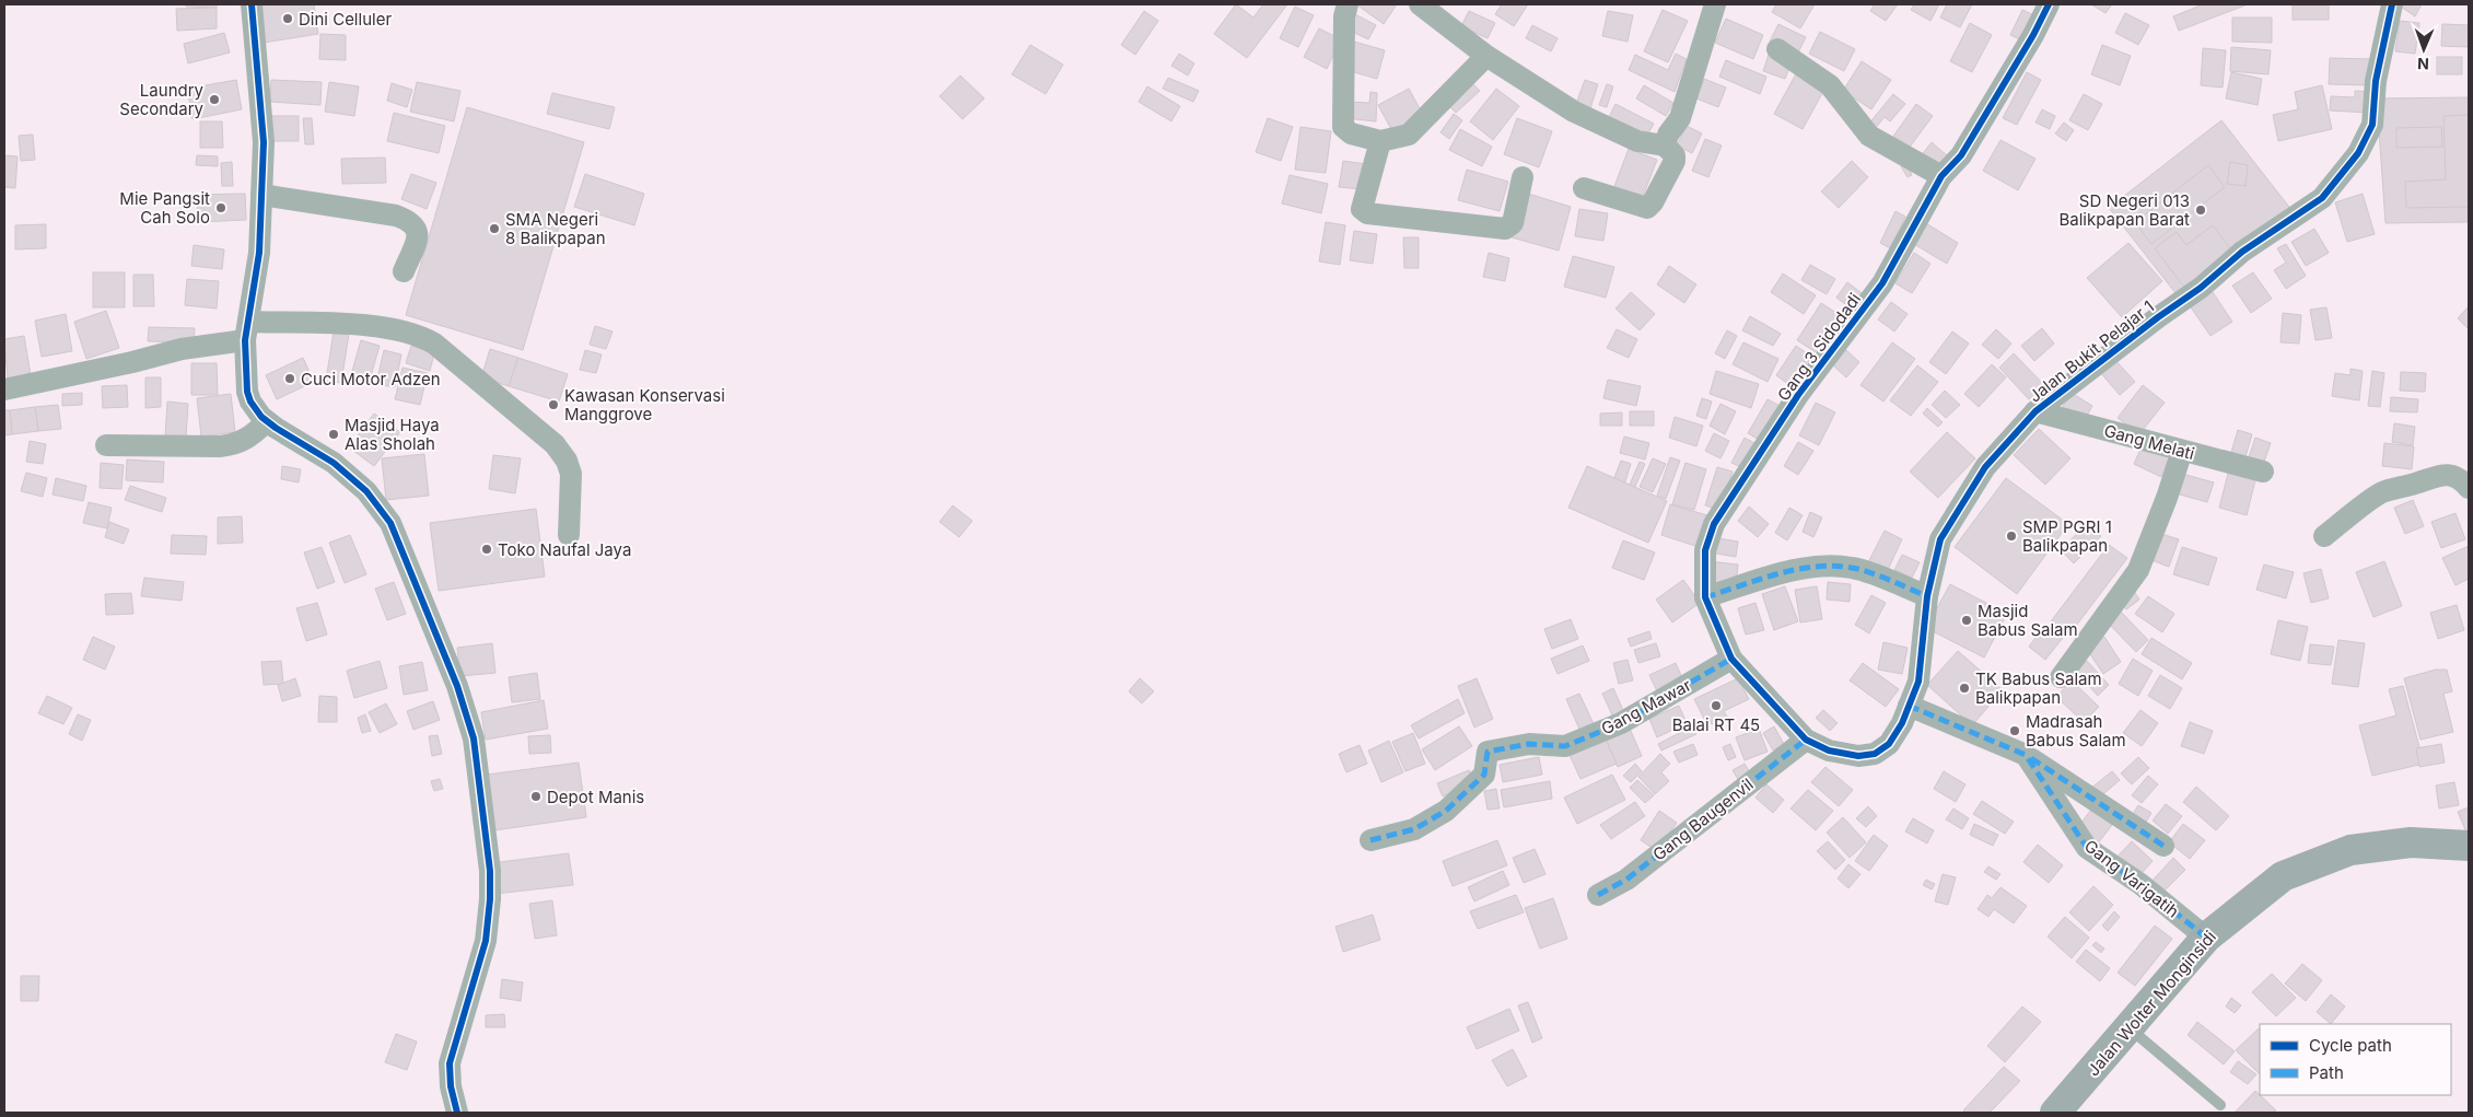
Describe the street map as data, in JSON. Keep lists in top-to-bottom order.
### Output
{
  "streets": {
    "main road": ["Jalan Wolter Monginsidi"],
    "street": [
      "Gang 3 Sidodadi",
      "Jalan Bukit Pelajar 1",
      "Gang Melati",
      "Gang Mawar",
      "Gang Baugenvil",
      "Gang Varigatih"
    ]
  },
  "crossings": [
    ["Gang 3 Sidodadi", "Jalan Bukit Pelajar 1"],
    ["Gang 3 Sidodadi", "Gang Mawar"],
    ["Gang 3 Sidodadi", "Gang Baugenvil"],
    ["Jalan Bukit Pelajar 1", "Gang Melati"],
    ["Gang Varigatih", "Jalan Wolter Monginsidi"]
  ],
  "places": [
    "Dini Celluler",
    "Laundry Secondary",
    "Mie Pangsit Cah Solo",
    "SD Negeri 013 Balikpapan Barat",
    "SMA Negeri 8 Balikpapan",
    "Cuci Motor Adzen",
    "Kawasan Konservasi Manggrove",
    "Masjid Haya Alas Sholah",
    "SMP PGRI 1 Balikpapan",
    "Toko Naufal Jaya",
    "Masjid Babus Salam",
    "TK Babus Salam Balikpapan",
    "Balai RT 45",
    "Madrasah Babus Salam",
    "Depot Manis"
  ],
  "legend": ["Cycle path", "Path"],
  "north": "bottom"
}
